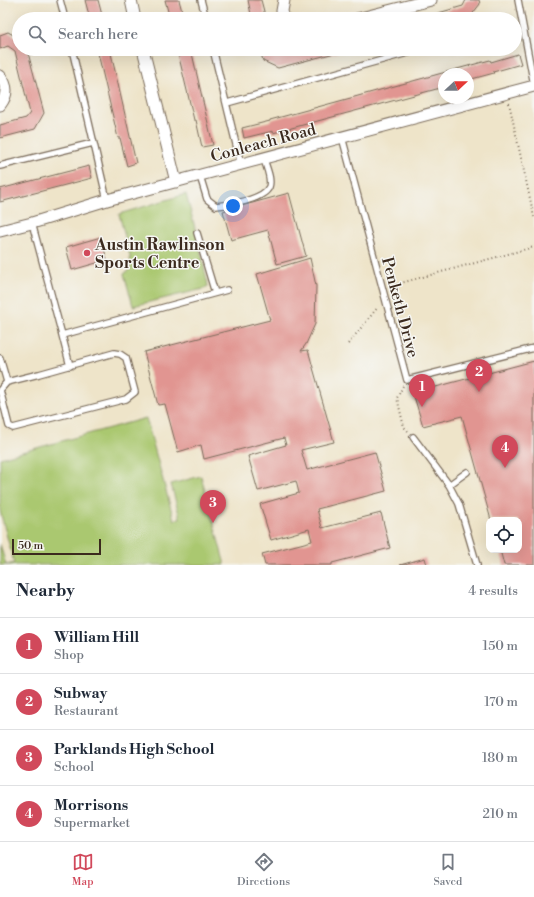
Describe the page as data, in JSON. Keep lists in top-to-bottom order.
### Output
{
  "streets": {
    "street": ["Conleach Road"],
    "lane": ["Penketh Drive"]
  },
  "crossings": [
    ["Conleach Road", "Penketh Drive"]
  ],
  "places": ["Austin Rawlinson Sports Centre"],
  "scale_bar": "50 m",
  "north": "right",
  "page": {
    "search": "Search here",
    "pins": [
      "2",
      "1",
      "4",
      "3"
    ],
    "scale": "50 m",
    "heading": ["Nearby", "4 results"],
    "list": [
      {
        "mark": "1",
        "name": "William Hill",
        "note": "Shop",
        "value": "150 m"
      },
      {
        "mark": "2",
        "name": "Subway",
        "note": "Restaurant",
        "value": "170 m"
      },
      {
        "mark": "3",
        "name": "Parklands High School",
        "note": "School",
        "value": "180 m"
      },
      {
        "mark": "4",
        "name": "Morrisons",
        "note": "Supermarket",
        "value": "210 m"
      }
    ],
    "nav": ["Map", "Directions", "Saved"]
  }
}
